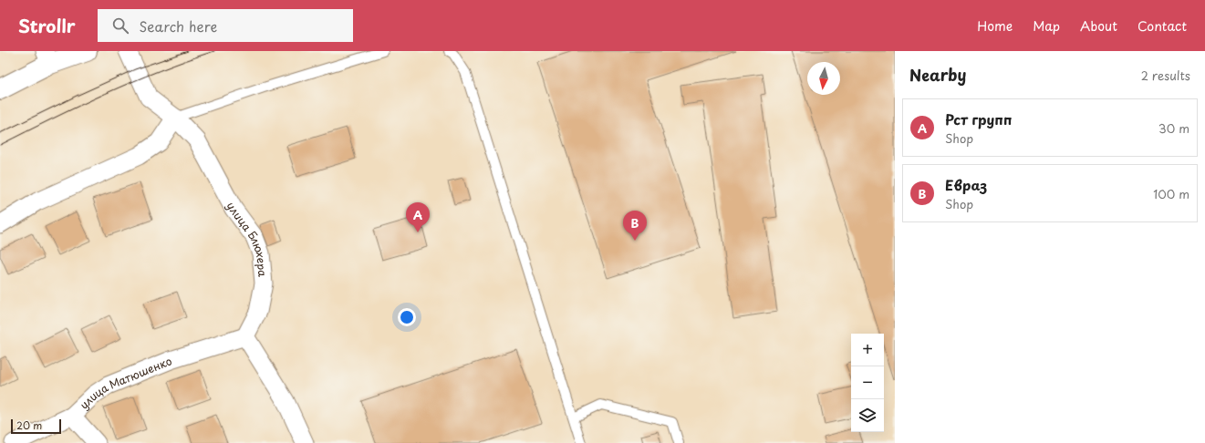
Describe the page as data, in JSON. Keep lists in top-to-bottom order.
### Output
{
  "streets": {
    "street": ["улица Блюхера", "улица Матюшенко"]
  },
  "crossings": [
    ["улица Блюхера", "улица Матюшенко"]
  ],
  "scale_bar": "20 m",
  "north": "bottom",
  "page": {
    "header": "Strollr",
    "search": "Search here",
    "nav": [
      "Home",
      "Map",
      "About",
      "Contact"
    ],
    "heading": ["Nearby", "2 results"],
    "list": [
      {
        "mark": "A",
        "name": "Рст групп",
        "note": "Shop",
        "value": "30 m"
      },
      {
        "mark": "B",
        "name": "Евраз",
        "note": "Shop",
        "value": "100 m"
      }
    ],
    "pins": ["A", "B"],
    "map_buttons": ["+", "−"],
    "scale": "20 m"
  }
}
